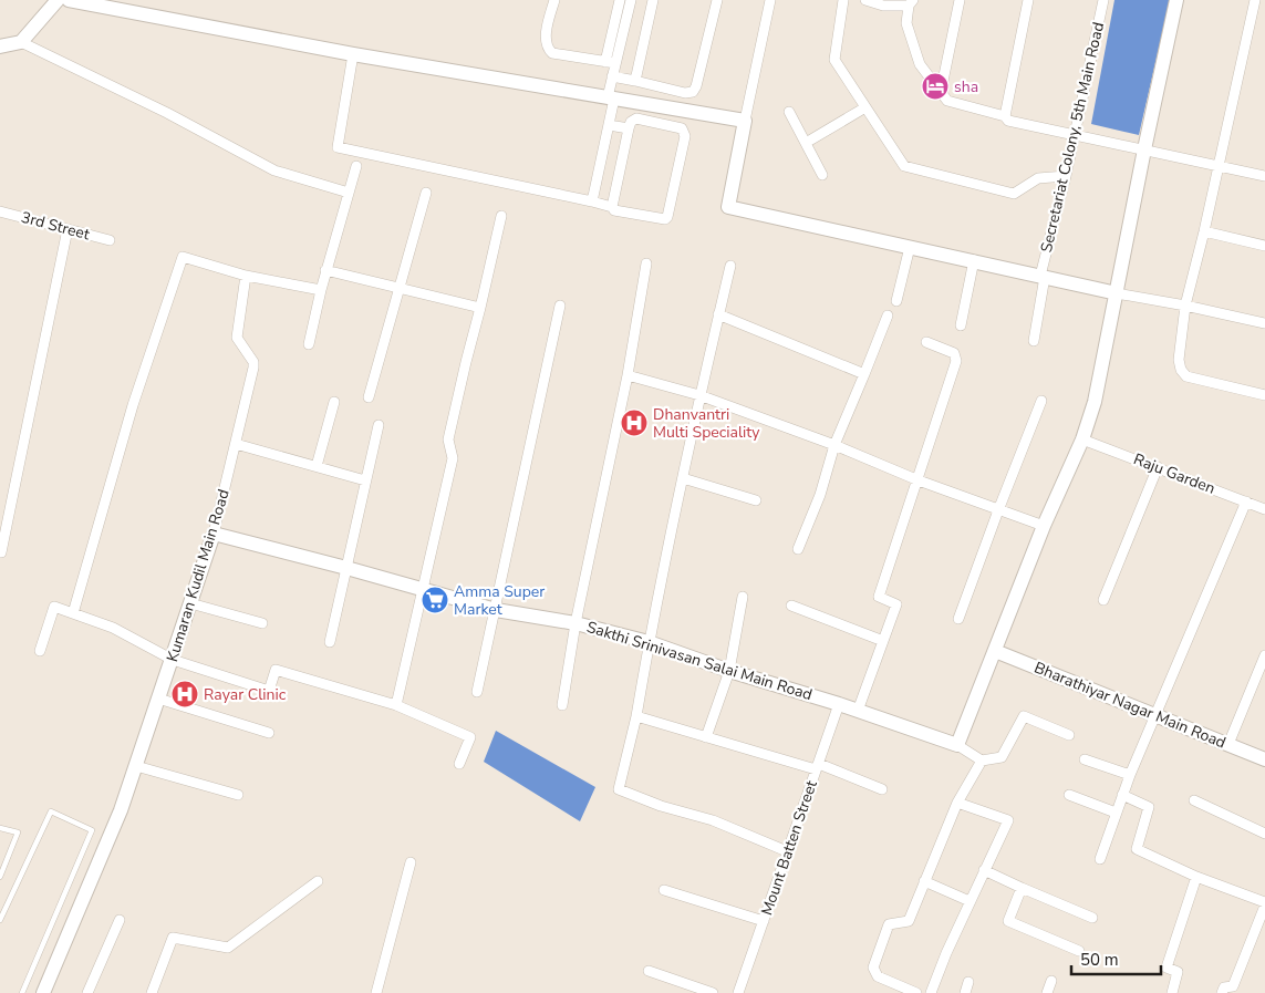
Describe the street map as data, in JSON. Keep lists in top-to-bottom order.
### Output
{
  "streets": {
    "street": [
      "Secretariat Colony, 5th Main Road",
      "3rd Street",
      "Raju Garden",
      "Kumaran Kudil Main Road",
      "Sakthi Srinivasan Salai Main Road",
      "Bharathiyar Nagar Main Road",
      "Mount Batten Street"
    ]
  },
  "crossings": [
    ["Kumaran Kudil Main Road", "Sakthi Srinivasan Salai Main Road"],
    ["Sakthi Srinivasan Salai Main Road", "Mount Batten Street"]
  ],
  "places": {
    "hotel": ["sha"],
    "hospital": ["Dhanvantri Multi Speciality", "Rayar Clinic"],
    "supermarket": ["Amma Super Market"]
  },
  "scale_bar": "50 m"
}
